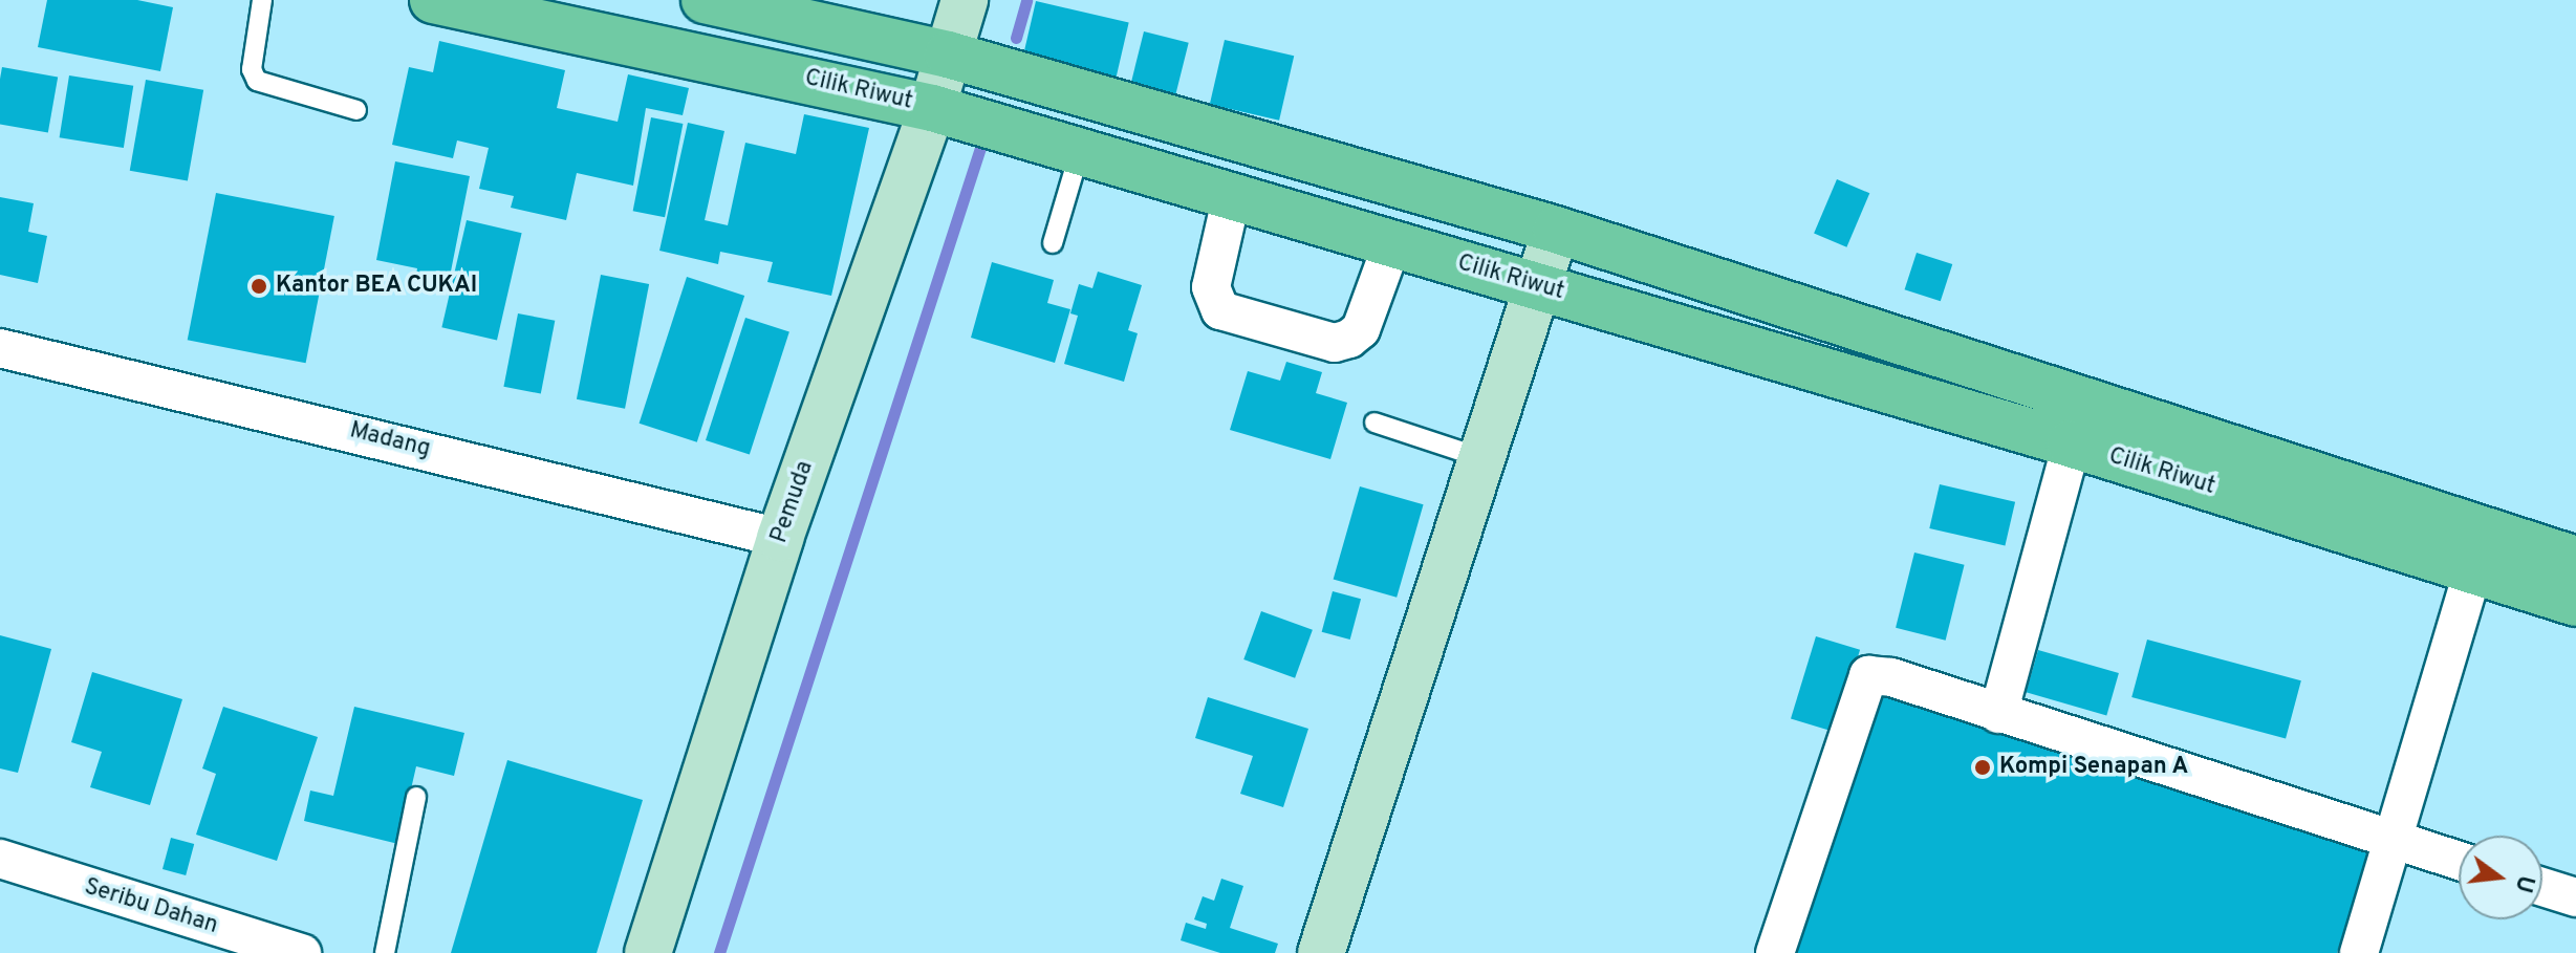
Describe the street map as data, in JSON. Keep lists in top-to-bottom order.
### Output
{
  "streets": {
    "main road": ["Cilik Riwut"],
    "street": ["Madang", "Pemuda", "Seribu Dahan"]
  },
  "crossings": [
    ["Cilik Riwut", "Pemuda"],
    ["Madang", "Pemuda"]
  ],
  "places": ["Kantor BEA CUKAI", "Kompi Senapan A"],
  "north": "right"
}
